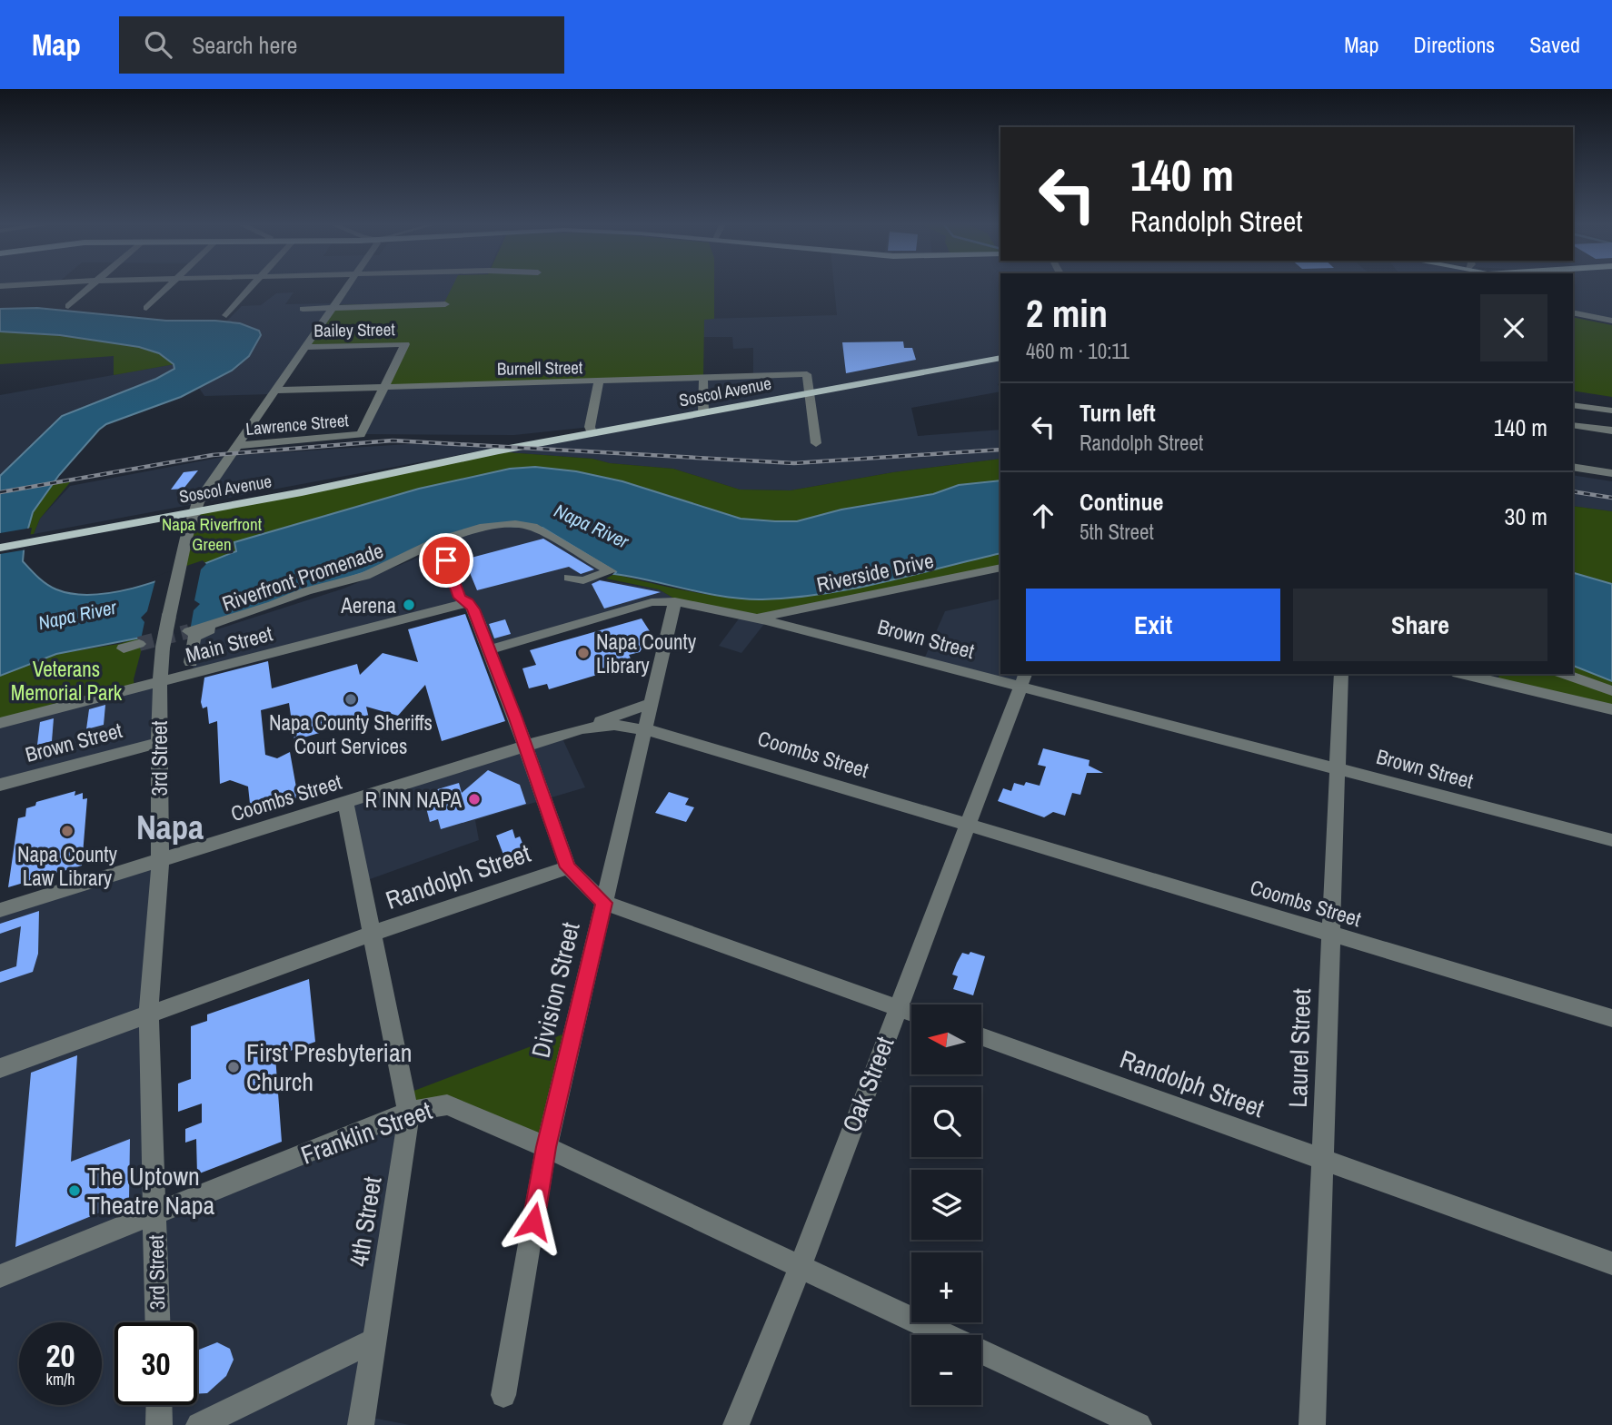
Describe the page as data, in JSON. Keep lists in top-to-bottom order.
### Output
{
  "streets": {
    "main road": ["Soscol Avenue"],
    "street": [
      "Bailey Street",
      "Burnell Street",
      "Lawrence Street",
      "Riverside Drive",
      "Riverfront Promenade",
      "Brown Street",
      "Main Street",
      "Coombs Street",
      "3rd Street",
      "Randolph Street",
      "Division Street",
      "Laurel Street",
      "Oak Street",
      "Franklin Street",
      "4th Street"
    ]
  },
  "crossings": [
    ["Bailey Street", "Burnell Street"],
    ["Bailey Street", "Lawrence Street"],
    ["Bailey Street", "3rd Street"],
    ["Burnell Street", "Soscol Avenue"],
    ["Burnell Street", "Lawrence Street"],
    ["Burnell Street", "3rd Street"],
    ["Soscol Avenue", "3rd Street"],
    ["Lawrence Street", "3rd Street"],
    ["Riverside Drive", "Brown Street"],
    ["Brown Street", "3rd Street"],
    ["Brown Street", "Division Street"],
    ["Brown Street", "Laurel Street"],
    ["Brown Street", "Oak Street"],
    ["Main Street", "3rd Street"],
    ["Coombs Street", "3rd Street"],
    ["Coombs Street", "Division Street"],
    ["Coombs Street", "Laurel Street"],
    ["Coombs Street", "Oak Street"],
    ["Coombs Street", "4th Street"],
    ["3rd Street", "Randolph Street"],
    ["3rd Street", "Franklin Street"],
    ["Randolph Street", "Laurel Street"],
    ["Randolph Street", "4th Street"],
    ["Division Street", "Franklin Street"],
    ["Oak Street", "Franklin Street"],
    ["Franklin Street", "4th Street"]
  ],
  "districts": ["Napa"],
  "water": ["Napa River"],
  "parks": ["Napa Riverfront Green", "Veterans Memorial Park"],
  "places": [
    "Aerena",
    "Napa County Library",
    "Napa County Sheriffs Court Services",
    "R INN NAPA",
    "Napa County Law Library",
    "First Presbyterian Church",
    "The Uptown Theatre Napa"
  ],
  "north": "left",
  "page": {
    "header": "Map",
    "search": "Search here",
    "nav": ["Map", "Directions", "Saved"],
    "turn": ["140 m", "Randolph Street"],
    "heading": ["2 min", "460 m · 10:11"],
    "list": [
      {
        "name": "Turn left",
        "note": "Randolph Street",
        "value": "140 m"
      },
      {
        "name": "Continue",
        "note": "5th Street",
        "value": "30 m"
      }
    ],
    "buttons": ["Exit", "Share"],
    "map_buttons": ["+", "−"],
    "speed": "20 km/h",
    "limit": "30"
  }
}
